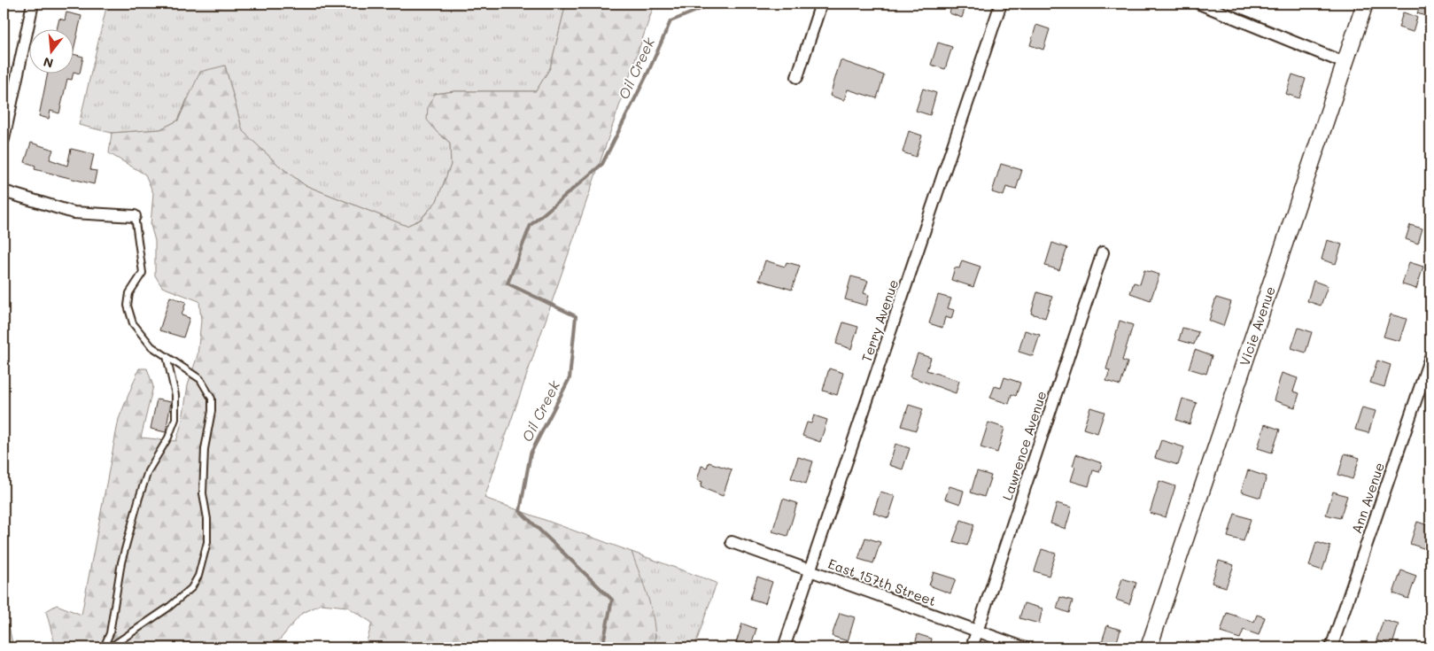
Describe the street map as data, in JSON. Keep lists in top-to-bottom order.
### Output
{
  "streets": {
    "street": [
      "Terry Avenue",
      "Vicie Avenue",
      "Lawrence Avenue",
      "Ann Avenue",
      "East 157th Street"
    ]
  },
  "crossings": [
    ["Terry Avenue", "East 157th Street"],
    ["Lawrence Avenue", "East 157th Street"]
  ],
  "water": ["Oil Creek"],
  "north": "bottom"
}
